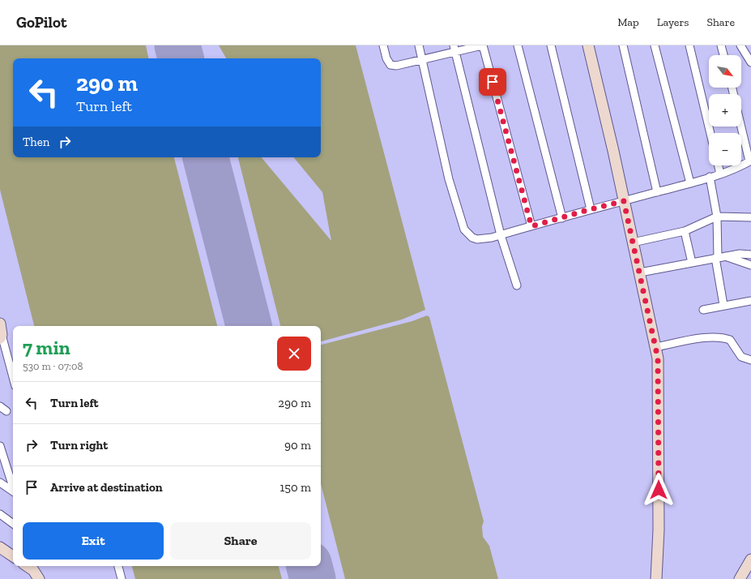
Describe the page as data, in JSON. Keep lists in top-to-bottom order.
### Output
{
  "north": "bottom right",
  "page": {
    "header": "GoPilot",
    "nav": ["Map", "Layers", "Share"],
    "map_buttons": ["+", "−"],
    "turn": ["290 m", "Turn left"],
    "then": "Then",
    "heading": ["7 min", "530 m · 07:08"],
    "list": [
      {
        "name": "Turn left",
        "value": "290 m"
      },
      {
        "name": "Turn right",
        "value": "90 m"
      },
      {
        "name": "Arrive at destination",
        "value": "150 m"
      }
    ],
    "buttons": ["Exit", "Share"]
  }
}
